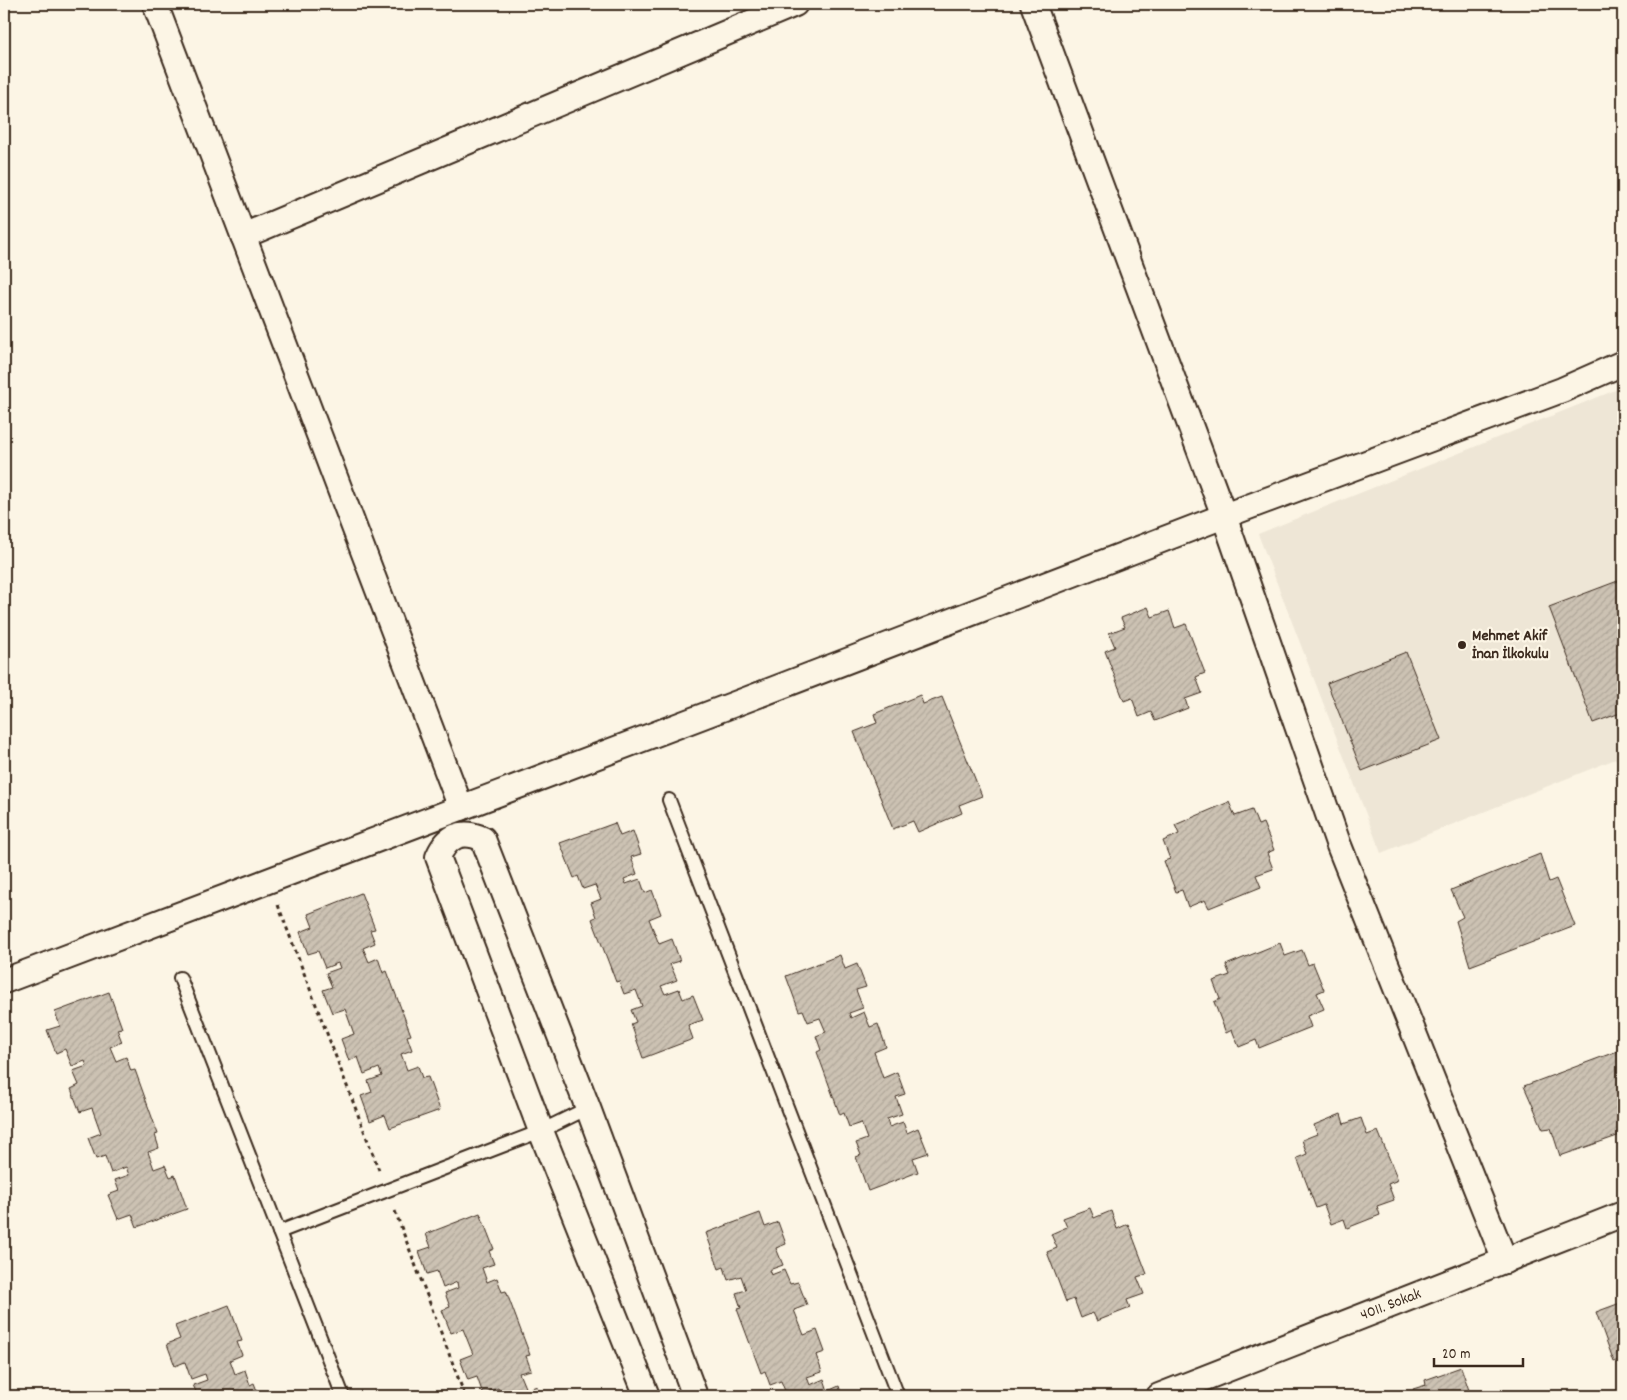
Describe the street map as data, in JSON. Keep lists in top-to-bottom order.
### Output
{
  "streets": {
    "street": ["4011. Sokak"]
  },
  "places": ["Mehmet Akif İnan İlkokulu"],
  "scale_bar": "20 m"
}
